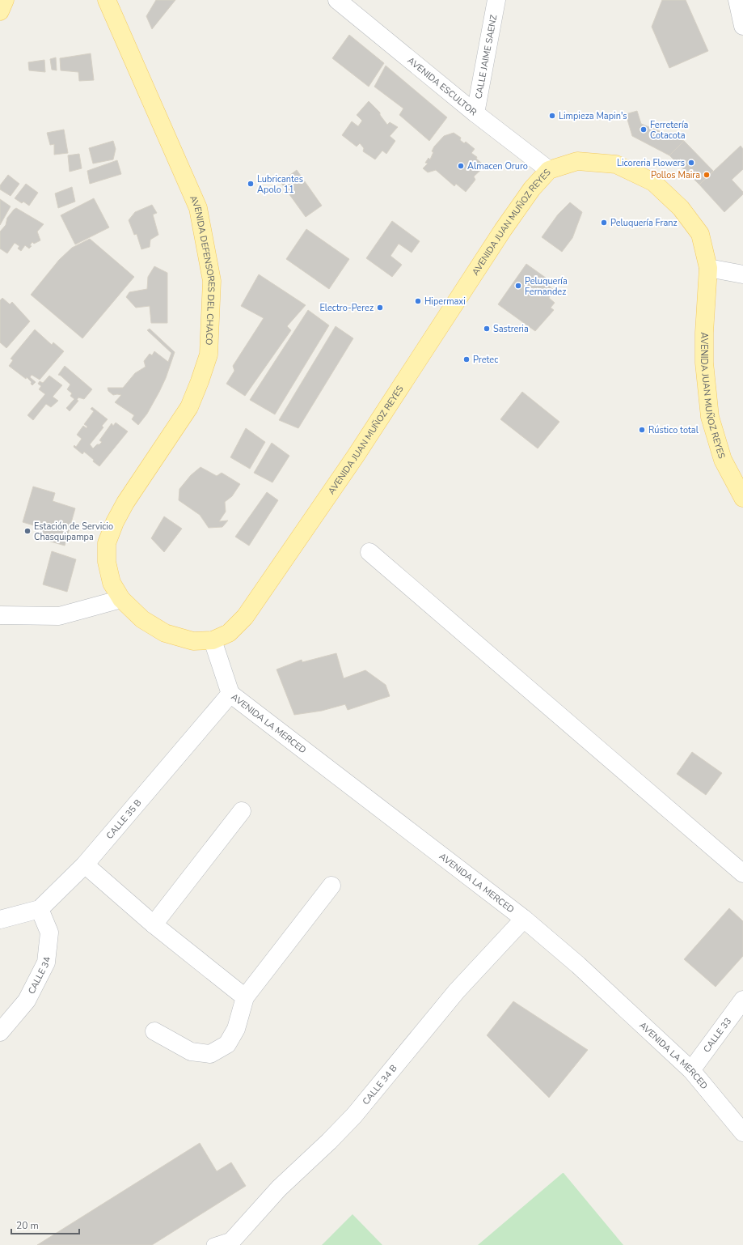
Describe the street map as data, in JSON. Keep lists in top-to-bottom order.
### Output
{
  "streets": {
    "main road": ["AVENIDA JUAN MUÑOZ REYES", "AVENIDA DEFENSORES DEL CHACO"],
    "street": [
      "CALLE JAIME SAENZ",
      "AVENIDA ESCULTOR",
      "AVENIDA LA MERCED",
      "CALLE 35 B",
      "CALLE 34",
      "CALLE 33",
      "CALLE 34 B"
    ]
  },
  "crossings": [
    ["CALLE JAIME SAENZ", "AVENIDA ESCULTOR"],
    ["AVENIDA ESCULTOR", "AVENIDA JUAN MUÑOZ REYES"],
    ["AVENIDA JUAN MUÑOZ REYES", "AVENIDA DEFENSORES DEL CHACO"],
    ["AVENIDA JUAN MUÑOZ REYES", "AVENIDA LA MERCED"],
    ["AVENIDA DEFENSORES DEL CHACO", "AVENIDA LA MERCED"],
    ["AVENIDA LA MERCED", "CALLE 35 B"],
    ["AVENIDA LA MERCED", "CALLE 33"],
    ["AVENIDA LA MERCED", "CALLE 34 B"],
    ["CALLE 35 B", "CALLE 34"]
  ],
  "places": [
    "Limpieza Mapin's",
    "Ferretería Cotacota",
    "Licoreria Flowers",
    "Almacen Oruro",
    "Pollos Maira",
    "Lubricantes Apolo 11",
    "Peluquería Franz",
    "Peluquería Fernandez",
    "Hipermaxi",
    "Electro-Perez",
    "Sastreria",
    "Pretec",
    "Rústico total",
    "Estación de Servicio Chasquipampa"
  ],
  "scale_bar": "20 m"
}
